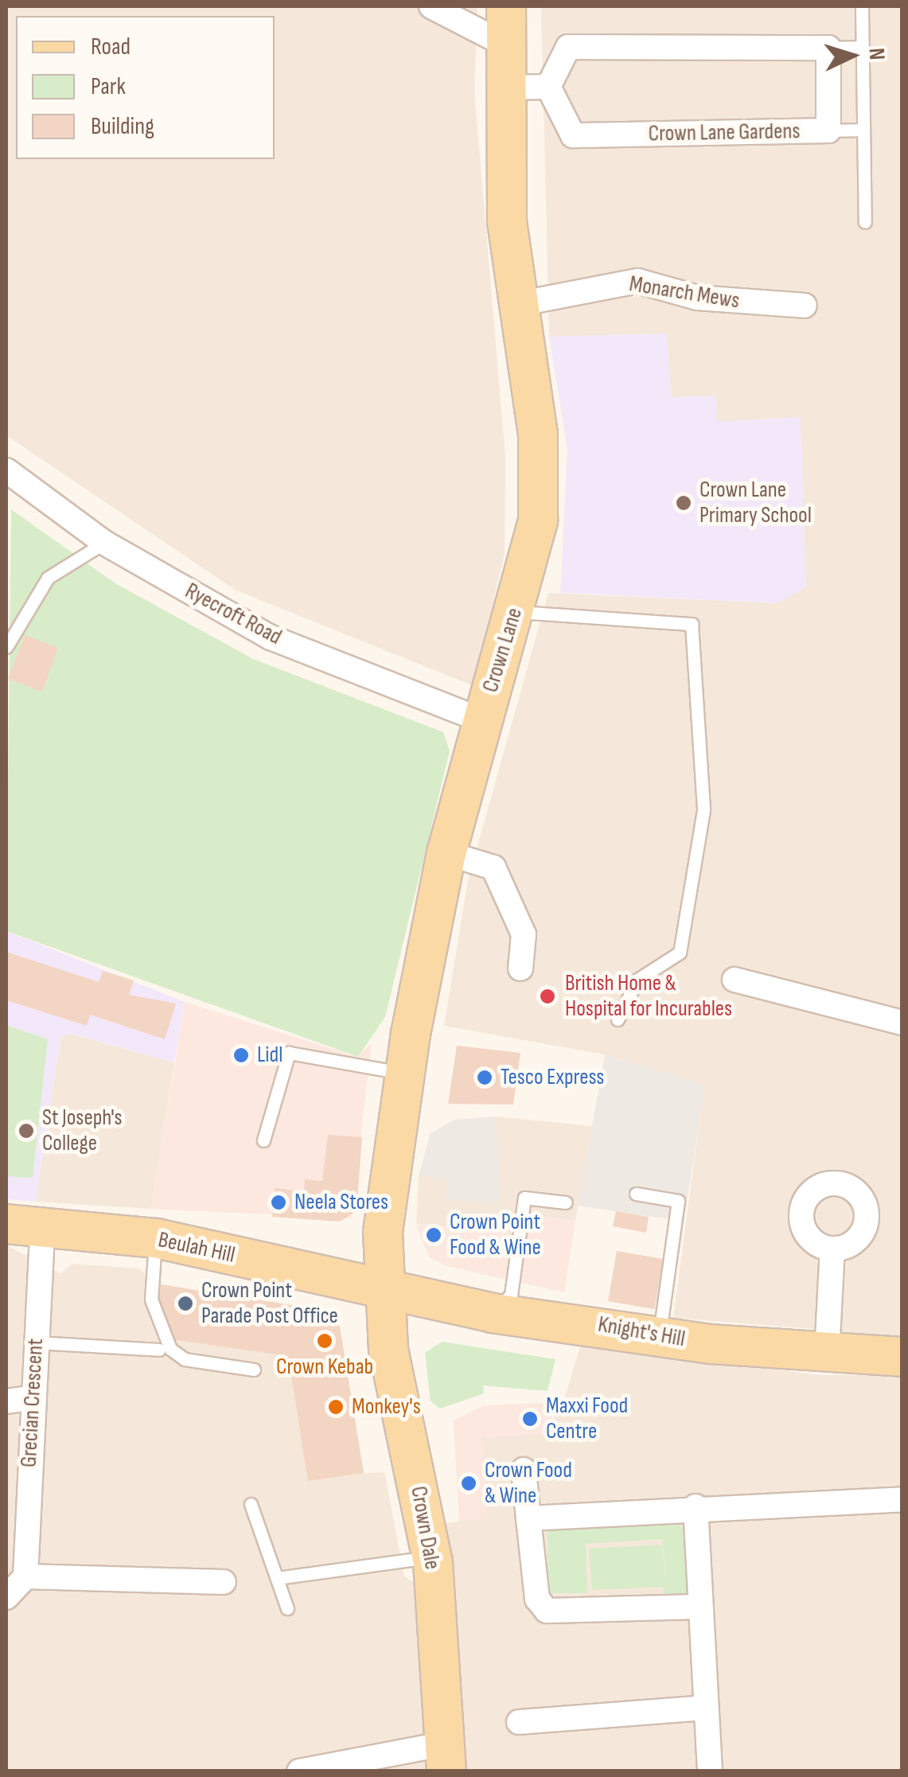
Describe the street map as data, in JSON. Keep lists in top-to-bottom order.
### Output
{
  "streets": {
    "main road": [
      "Crown Lane",
      "Beulah Hill",
      "Knight's Hill",
      "Crown Dale"
    ],
    "street": [
      "Crown Lane Gardens",
      "Monarch Mews",
      "Ryecroft Road",
      "Grecian Crescent"
    ]
  },
  "crossings": [
    ["Monarch Mews", "Crown Lane"],
    ["Ryecroft Road", "Crown Lane"],
    ["Crown Lane", "Beulah Hill"],
    ["Crown Lane", "Knight's Hill"],
    ["Crown Lane", "Crown Dale"],
    ["Beulah Hill", "Knight's Hill"],
    ["Beulah Hill", "Grecian Crescent"],
    ["Beulah Hill", "Crown Dale"],
    ["Knight's Hill", "Crown Dale"]
  ],
  "places": [
    "Crown Lane Primary School",
    "British Home & Hospital for Incurables",
    "Lidl",
    "Tesco Express",
    "St Joseph's College",
    "Neela Stores",
    "Crown Point Food & Wine",
    "Crown Point Parade Post Office",
    "Crown Kebab",
    "Monkey's",
    "Maxxi Food Centre",
    "Crown Food & Wine"
  ],
  "legend": ["Road", "Park", "Building"],
  "north": "right"
}
